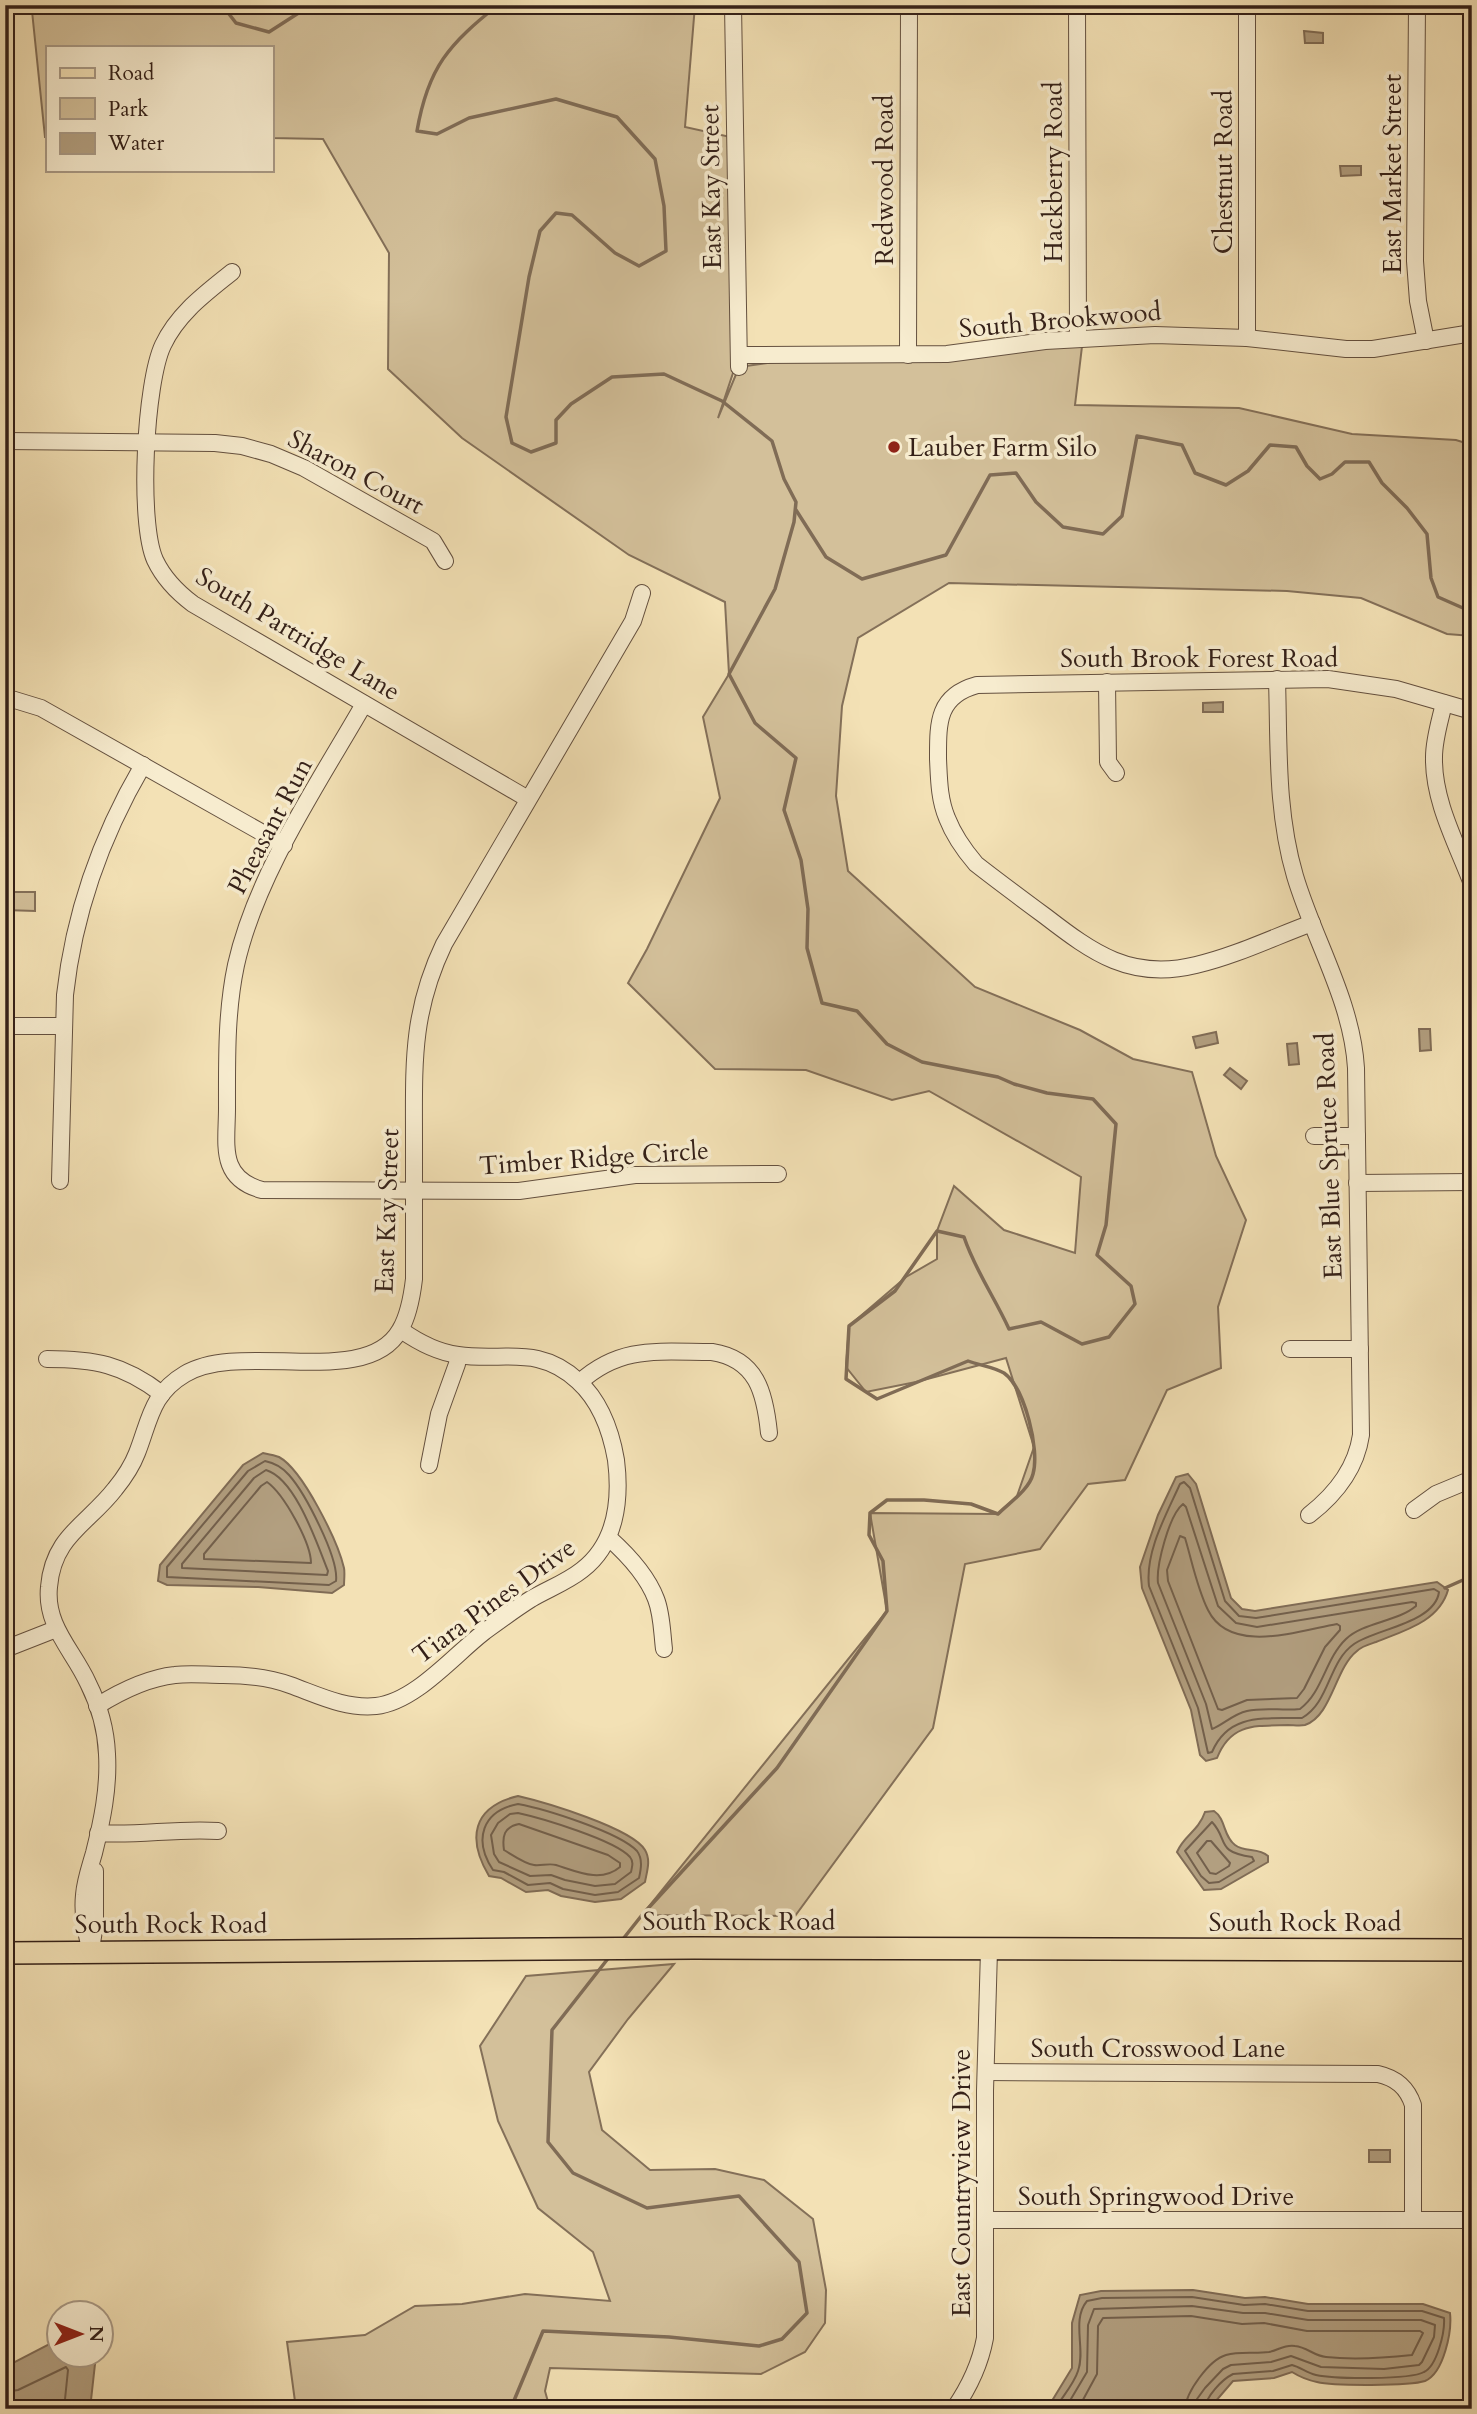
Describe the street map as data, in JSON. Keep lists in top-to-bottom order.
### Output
{
  "streets": {
    "main road": ["South Rock Road"],
    "street": [
      "Hackberry Road",
      "Chestnut Road",
      "East Market Street",
      "Redwood Road",
      "East Kay Street",
      "South Brookwood",
      "Sharon Court",
      "South Partridge Lane",
      "South Brook Forest Road",
      "Pheasant Run",
      "East Blue Spruce Road",
      "Timber Ridge Circle",
      "Tiara Pines Drive",
      "South Crosswood Lane",
      "East Countryview Drive",
      "South Springwood Drive"
    ]
  },
  "crossings": [
    ["Hackberry Road", "South Brookwood"],
    ["Chestnut Road", "South Brookwood"],
    ["East Market Street", "South Brookwood"],
    ["Redwood Road", "South Brookwood"],
    ["East Kay Street", "South Brookwood"],
    ["East Kay Street", "South Partridge Lane"],
    ["East Kay Street", "Timber Ridge Circle"],
    ["East Kay Street", "Tiara Pines Drive"],
    ["East Kay Street", "South Rock Road"],
    ["Sharon Court", "South Partridge Lane"],
    ["South Partridge Lane", "Pheasant Run"],
    ["South Brook Forest Road", "East Blue Spruce Road"],
    ["Pheasant Run", "Timber Ridge Circle"],
    ["South Rock Road", "East Countryview Drive"],
    ["South Crosswood Lane", "East Countryview Drive"],
    ["South Crosswood Lane", "South Springwood Drive"],
    ["East Countryview Drive", "South Springwood Drive"]
  ],
  "places": ["Lauber Farm Silo"],
  "legend": ["Road", "Park", "Water"],
  "north": "right"
}
